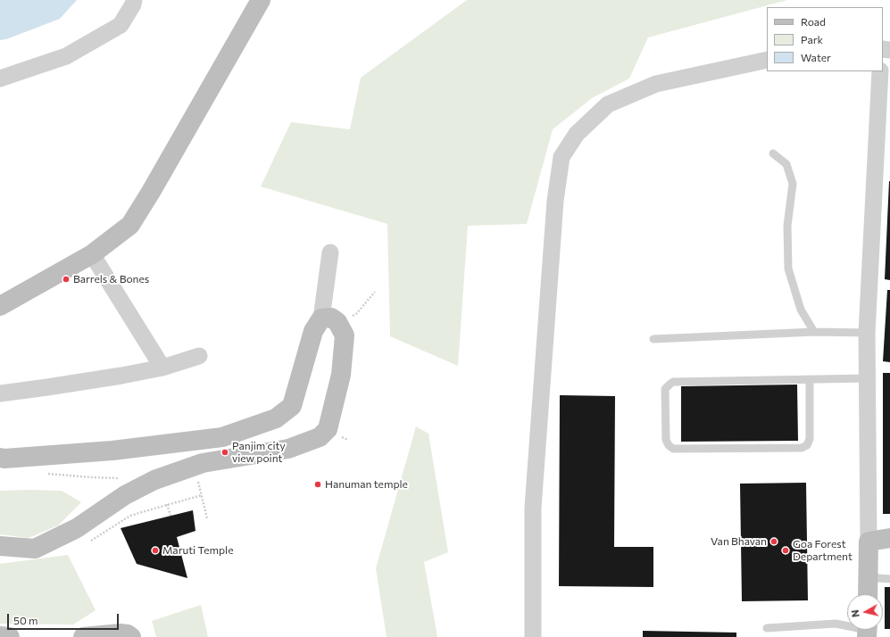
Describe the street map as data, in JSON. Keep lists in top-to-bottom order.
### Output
{
  "places": [
    "Barrels & Bones",
    "Panjim city view point",
    "Hanuman temple",
    "Van Bhavan",
    "Maruti Temple",
    "Goa Forest Department"
  ],
  "legend": ["Road", "Park", "Water"],
  "scale_bar": "50 m",
  "north": "left"
}
